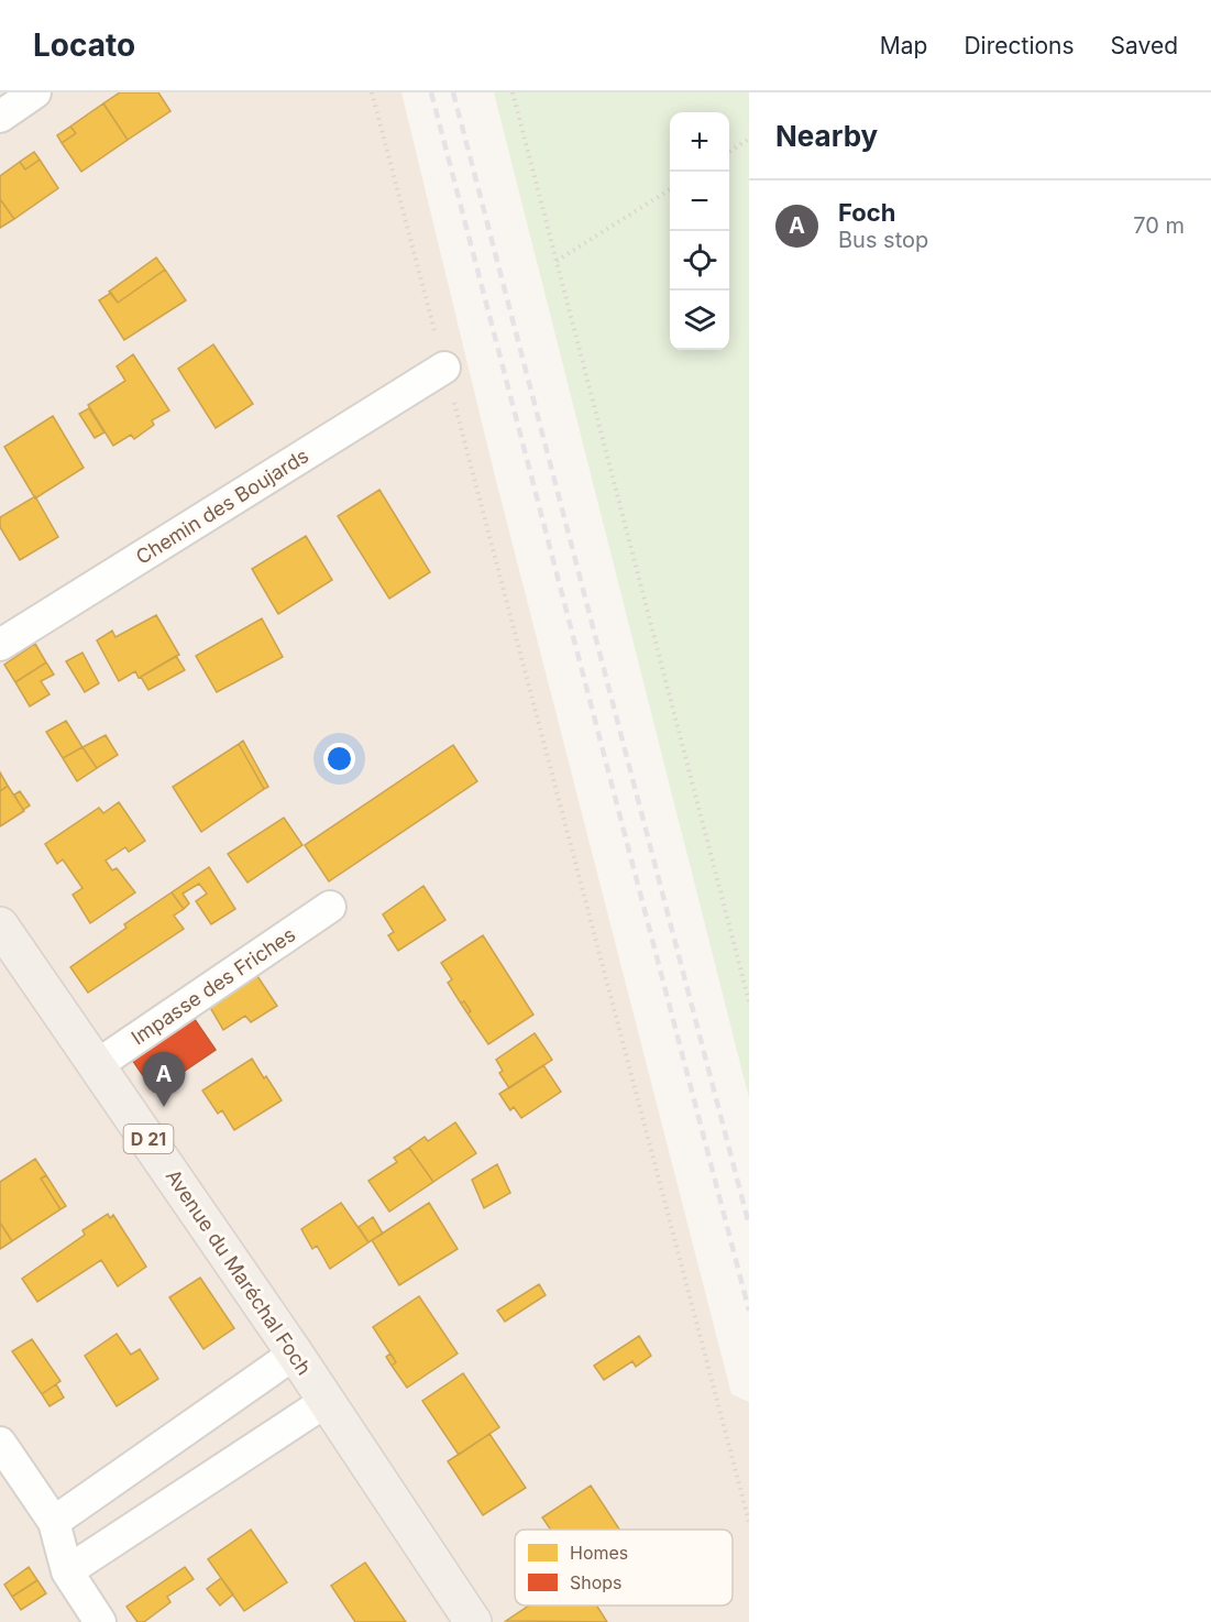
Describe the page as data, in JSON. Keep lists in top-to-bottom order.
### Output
{
  "streets": {
    "main road": ["D 21", "Avenue du Maréchal Foch"],
    "street": ["Chemin des Boujards", "Impasse des Friches"]
  },
  "crossings": [
    ["Impasse des Friches", "Avenue du Maréchal Foch"]
  ],
  "legend": ["Homes", "Shops"],
  "page": {
    "header": "Locato",
    "nav": ["Map", "Directions", "Saved"],
    "heading": "Nearby",
    "map_buttons": ["+", "−"],
    "list": [
      {
        "mark": "A",
        "name": "Foch",
        "note": "Bus stop",
        "value": "70 m"
      }
    ],
    "pins": "A"
  }
}
